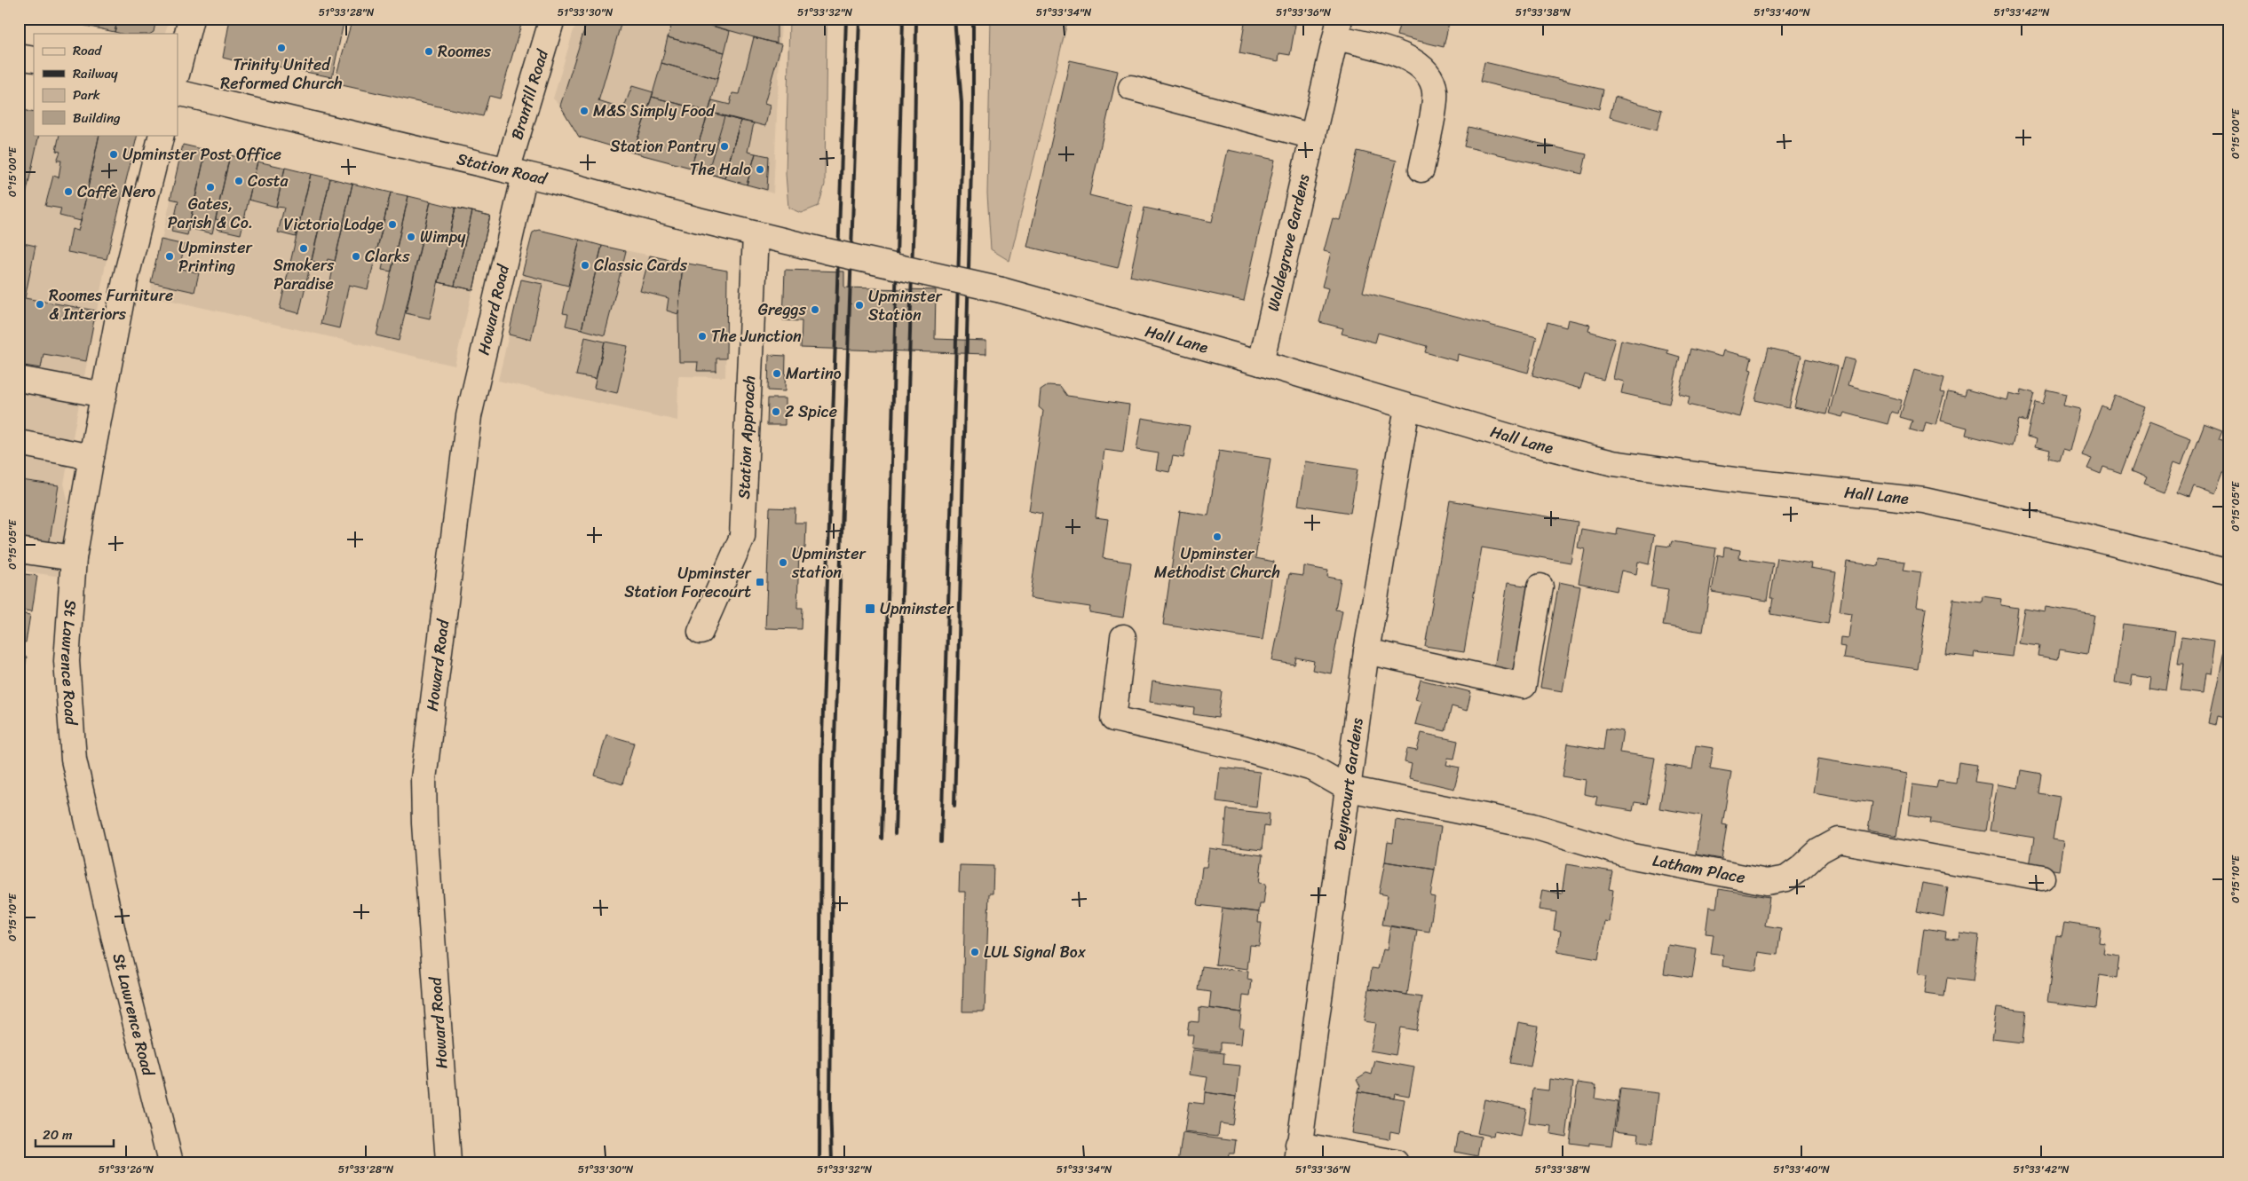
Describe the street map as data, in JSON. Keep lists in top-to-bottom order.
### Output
{
  "streets": {
    "street": [
      "Branfill Road",
      "Station Road",
      "Waldegrave Gardens",
      "Howard Road",
      "Hall Lane",
      "Station Approach",
      "St Lawrence Road",
      "Deyncourt Gardens",
      "Latham Place"
    ]
  },
  "crossings": [
    ["Branfill Road", "Station Road"],
    ["Branfill Road", "Howard Road"],
    ["Station Road", "Howard Road"],
    ["Station Road", "Hall Lane"],
    ["Station Road", "Station Approach"],
    ["Waldegrave Gardens", "Hall Lane"],
    ["Hall Lane", "Deyncourt Gardens"],
    ["Deyncourt Gardens", "Latham Place"]
  ],
  "places": {
    "other": [
      "Trinity United Reformed Church",
      "Roomes",
      "M&S Simply Food",
      "Station Pantry",
      "Upminster Post Office",
      "The Halo",
      "Costa",
      "Gates, Parish & Co.",
      "Caffè Nero",
      "Victoria Lodge",
      "Wimpy",
      "Smokers Paradise",
      "Upminster Printing",
      "Clarks",
      "Classic Cards",
      "Roomes Furniture & Interiors",
      "Upminster Station",
      "Greggs",
      "The Junction",
      "Martino",
      "2 Spice",
      "Upminster Methodist Church",
      "Upminster station",
      "LUL Signal Box"
    ],
    "transit": ["Upminster Station Forecourt", "Upminster"]
  },
  "legend": [
    "Road",
    "Railway",
    "Park",
    "Building"
  ],
  "scale_bar": "20 m",
  "coordinates": [
    "51°33'28\"N",
    "51°33'30\"N",
    "51°33'32\"N",
    "51°33'34\"N",
    "51°33'36\"N",
    "51°33'38\"N",
    "51°33'40\"N",
    "51°33'42\"N",
    "0°15'00\"E",
    "0°15'05\"E",
    "0°15'10\"E",
    "51°33'26\"N"
  ]
}
